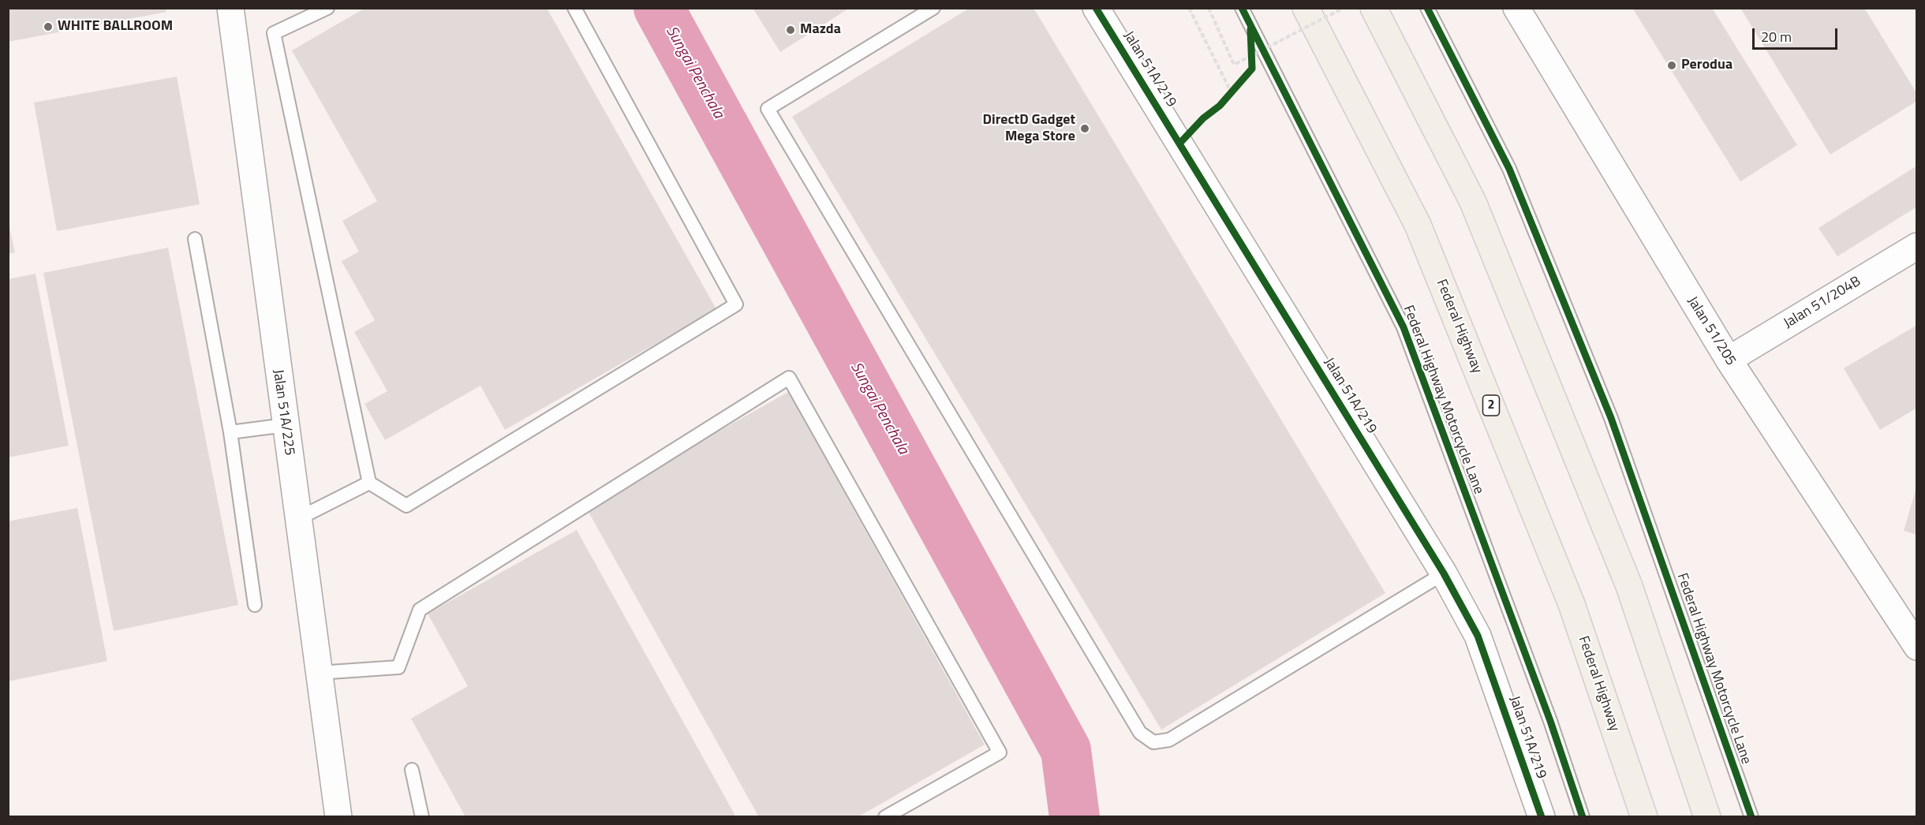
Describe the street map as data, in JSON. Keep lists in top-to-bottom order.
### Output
{
  "streets": {
    "highway": ["Federal Highway", "2"],
    "street": [
      "Jalan 51A/219",
      "Jalan 51/204B",
      "Jalan 51/205",
      "Jalan 51A/225"
    ],
    "lane": ["Federal Highway Motorcycle Lane"]
  },
  "crossings": [
    ["Jalan 51/204B", "Jalan 51/205"]
  ],
  "water": ["Sungai Penchala"],
  "places": [
    "WHITE BALLROOM",
    "Mazda",
    "Perodua",
    "DirectD Gadget Mega Store"
  ],
  "scale_bar": "20 m"
}
